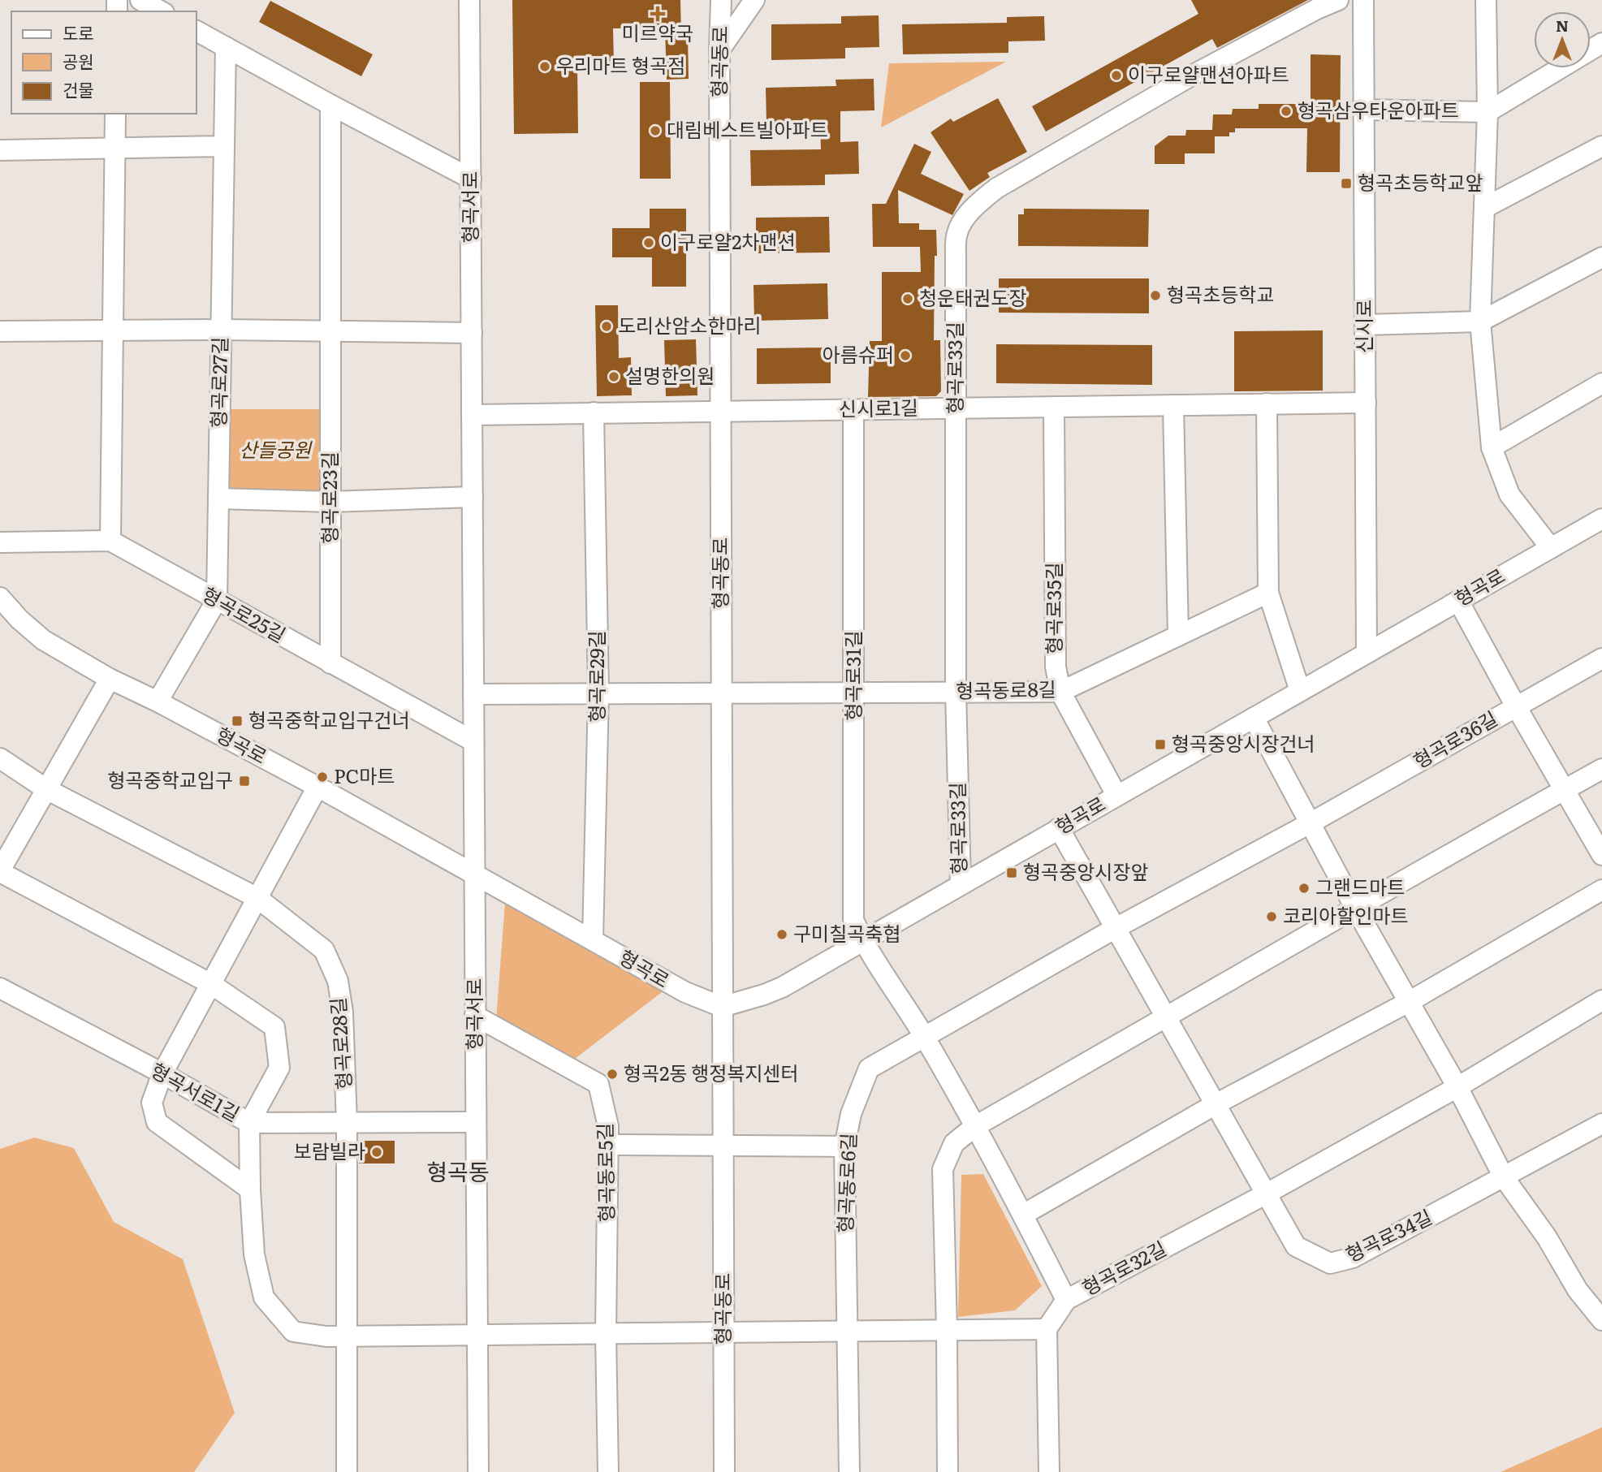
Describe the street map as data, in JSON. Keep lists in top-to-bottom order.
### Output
{
  "streets": {
    "street": [
      "형곡동로",
      "형곡서로",
      "신시로",
      "형곡로33길",
      "형곡로27길",
      "신시로1길",
      "형곡로23길",
      "형곡로",
      "형곡로35길",
      "형곡로25길",
      "형곡로31길",
      "형곡로29길",
      "형곡동로8길",
      "형곡로36길",
      "형곡로28길",
      "형곡서로1길",
      "형곡동로5길",
      "형곡동로6길",
      "형곡로34길",
      "형곡로32길"
    ]
  },
  "crossings": [
    ["형곡동로", "신시로1길"],
    ["형곡동로", "형곡로"],
    ["형곡동로", "형곡동로8길"],
    ["형곡서로", "형곡로"],
    ["형곡서로", "형곡로25길"],
    ["형곡서로", "형곡서로1길"],
    ["형곡서로", "형곡동로5길"],
    ["신시로", "신시로1길"],
    ["신시로", "형곡로"],
    ["형곡로33길", "신시로1길"],
    ["형곡로33길", "형곡로"],
    ["형곡로33길", "형곡동로8길"],
    ["형곡로27길", "형곡로"],
    ["형곡로27길", "형곡로25길"],
    ["신시로1길", "형곡로35길"],
    ["신시로1길", "형곡로31길"],
    ["형곡로23길", "형곡로25길"],
    ["형곡로", "형곡로35길"],
    ["형곡로", "형곡로31길"],
    ["형곡로", "형곡로29길"],
    ["형곡로", "형곡로34길"],
    ["형곡로", "형곡로32길"],
    ["형곡로35길", "형곡동로8길"],
    ["형곡로31길", "형곡동로8길"],
    ["형곡로31길", "형곡로32길"],
    ["형곡로28길", "형곡서로1길"],
    ["형곡동로6길", "형곡로32길"],
    ["형곡로34길", "형곡로32길"]
  ],
  "districts": ["형곡동"],
  "parks": ["산들공원"],
  "places": {
    "health": ["미르약국"],
    "other": [
      "우리마트 형곡점",
      "이구로얄맨션아파트",
      "형곡삼우타운아파트",
      "대림베스트빌아파트",
      "이구로얄2차맨션",
      "형곡초등학교",
      "청운태권도장",
      "도리산암소한마리",
      "아름슈퍼",
      "설명한의원",
      "PC마트",
      "그랜드마트",
      "코리아할인마트",
      "구미칠곡축협",
      "형곡2동 행정복지센터",
      "보람빌라"
    ],
    "transit": [
      "형곡초등학교앞",
      "형곡중학교입구건너",
      "형곡중앙시장건너",
      "형곡중학교입구",
      "형곡중앙시장앞"
    ]
  },
  "legend": ["도로", "공원", "건물"],
  "north": "top"
}
